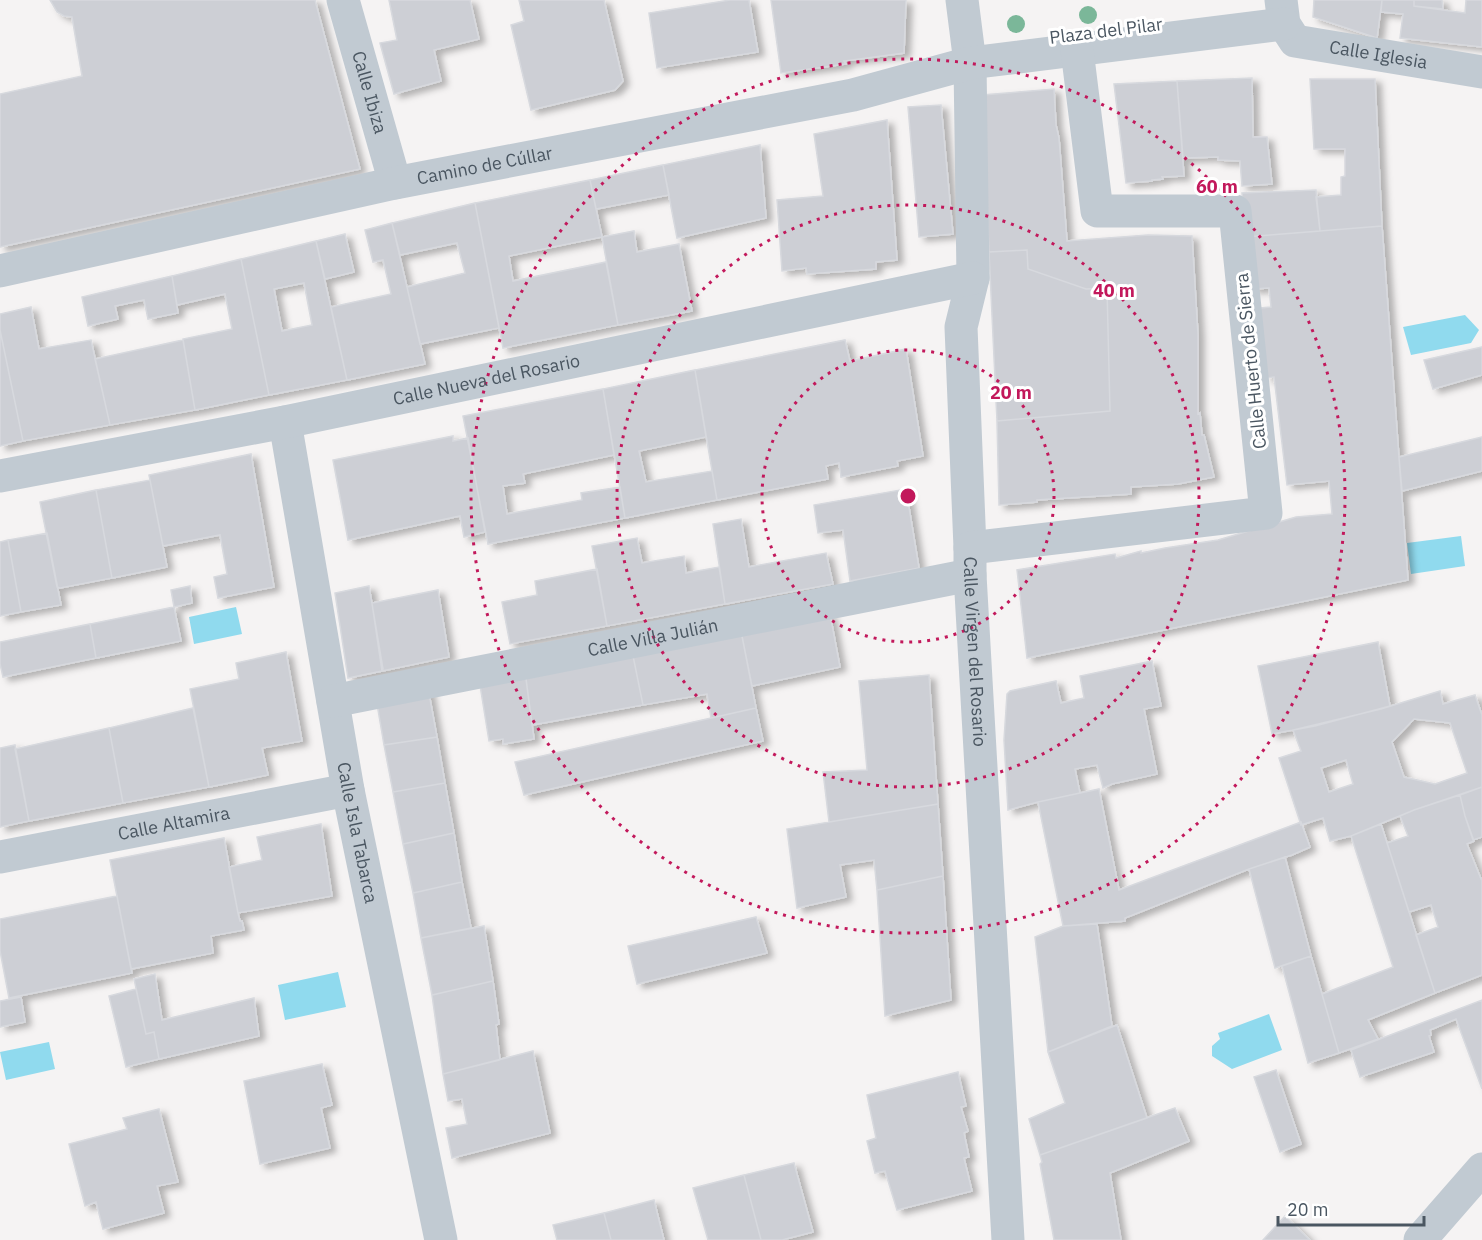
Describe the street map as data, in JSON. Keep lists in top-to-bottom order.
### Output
{
  "streets": {
    "street": [
      "Plaza del Pilar",
      "Calle Iglesia",
      "Calle Ibiza",
      "Camino de Cúllar",
      "Calle Huerto de Sierra",
      "Calle Nueva del Rosario",
      "Calle Villa Julián",
      "Calle Virgen del Rosario",
      "Calle Altamira",
      "Calle Isla Tabarca"
    ]
  },
  "crossings": [
    ["Calle Iglesia", "Camino de Cúllar"],
    ["Calle Ibiza", "Camino de Cúllar"],
    ["Camino de Cúllar", "Calle Huerto de Sierra"],
    ["Camino de Cúllar", "Calle Virgen del Rosario"],
    ["Calle Huerto de Sierra", "Calle Villa Julián"],
    ["Calle Huerto de Sierra", "Calle Virgen del Rosario"],
    ["Calle Nueva del Rosario", "Calle Virgen del Rosario"],
    ["Calle Nueva del Rosario", "Calle Isla Tabarca"],
    ["Calle Villa Julián", "Calle Virgen del Rosario"],
    ["Calle Villa Julián", "Calle Isla Tabarca"],
    ["Calle Altamira", "Calle Isla Tabarca"]
  ],
  "scale_bar": "20 m",
  "rings": ["60 m", "40 m", "20 m"]
}
